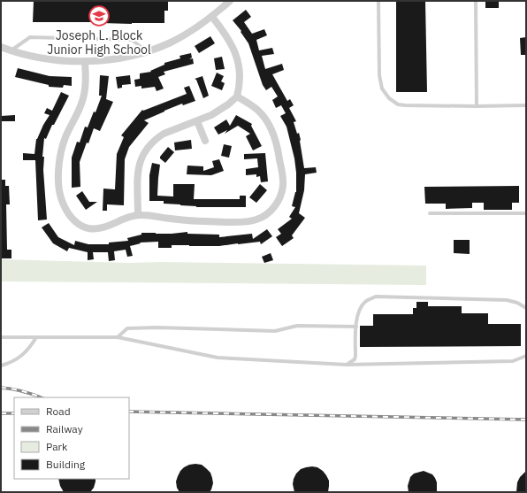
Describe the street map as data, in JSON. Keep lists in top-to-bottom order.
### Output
{
  "places": {
    "school or university": ["Joseph L. Block Junior High School"]
  },
  "legend": [
    "Road",
    "Railway",
    "Park",
    "Building"
  ]
}
